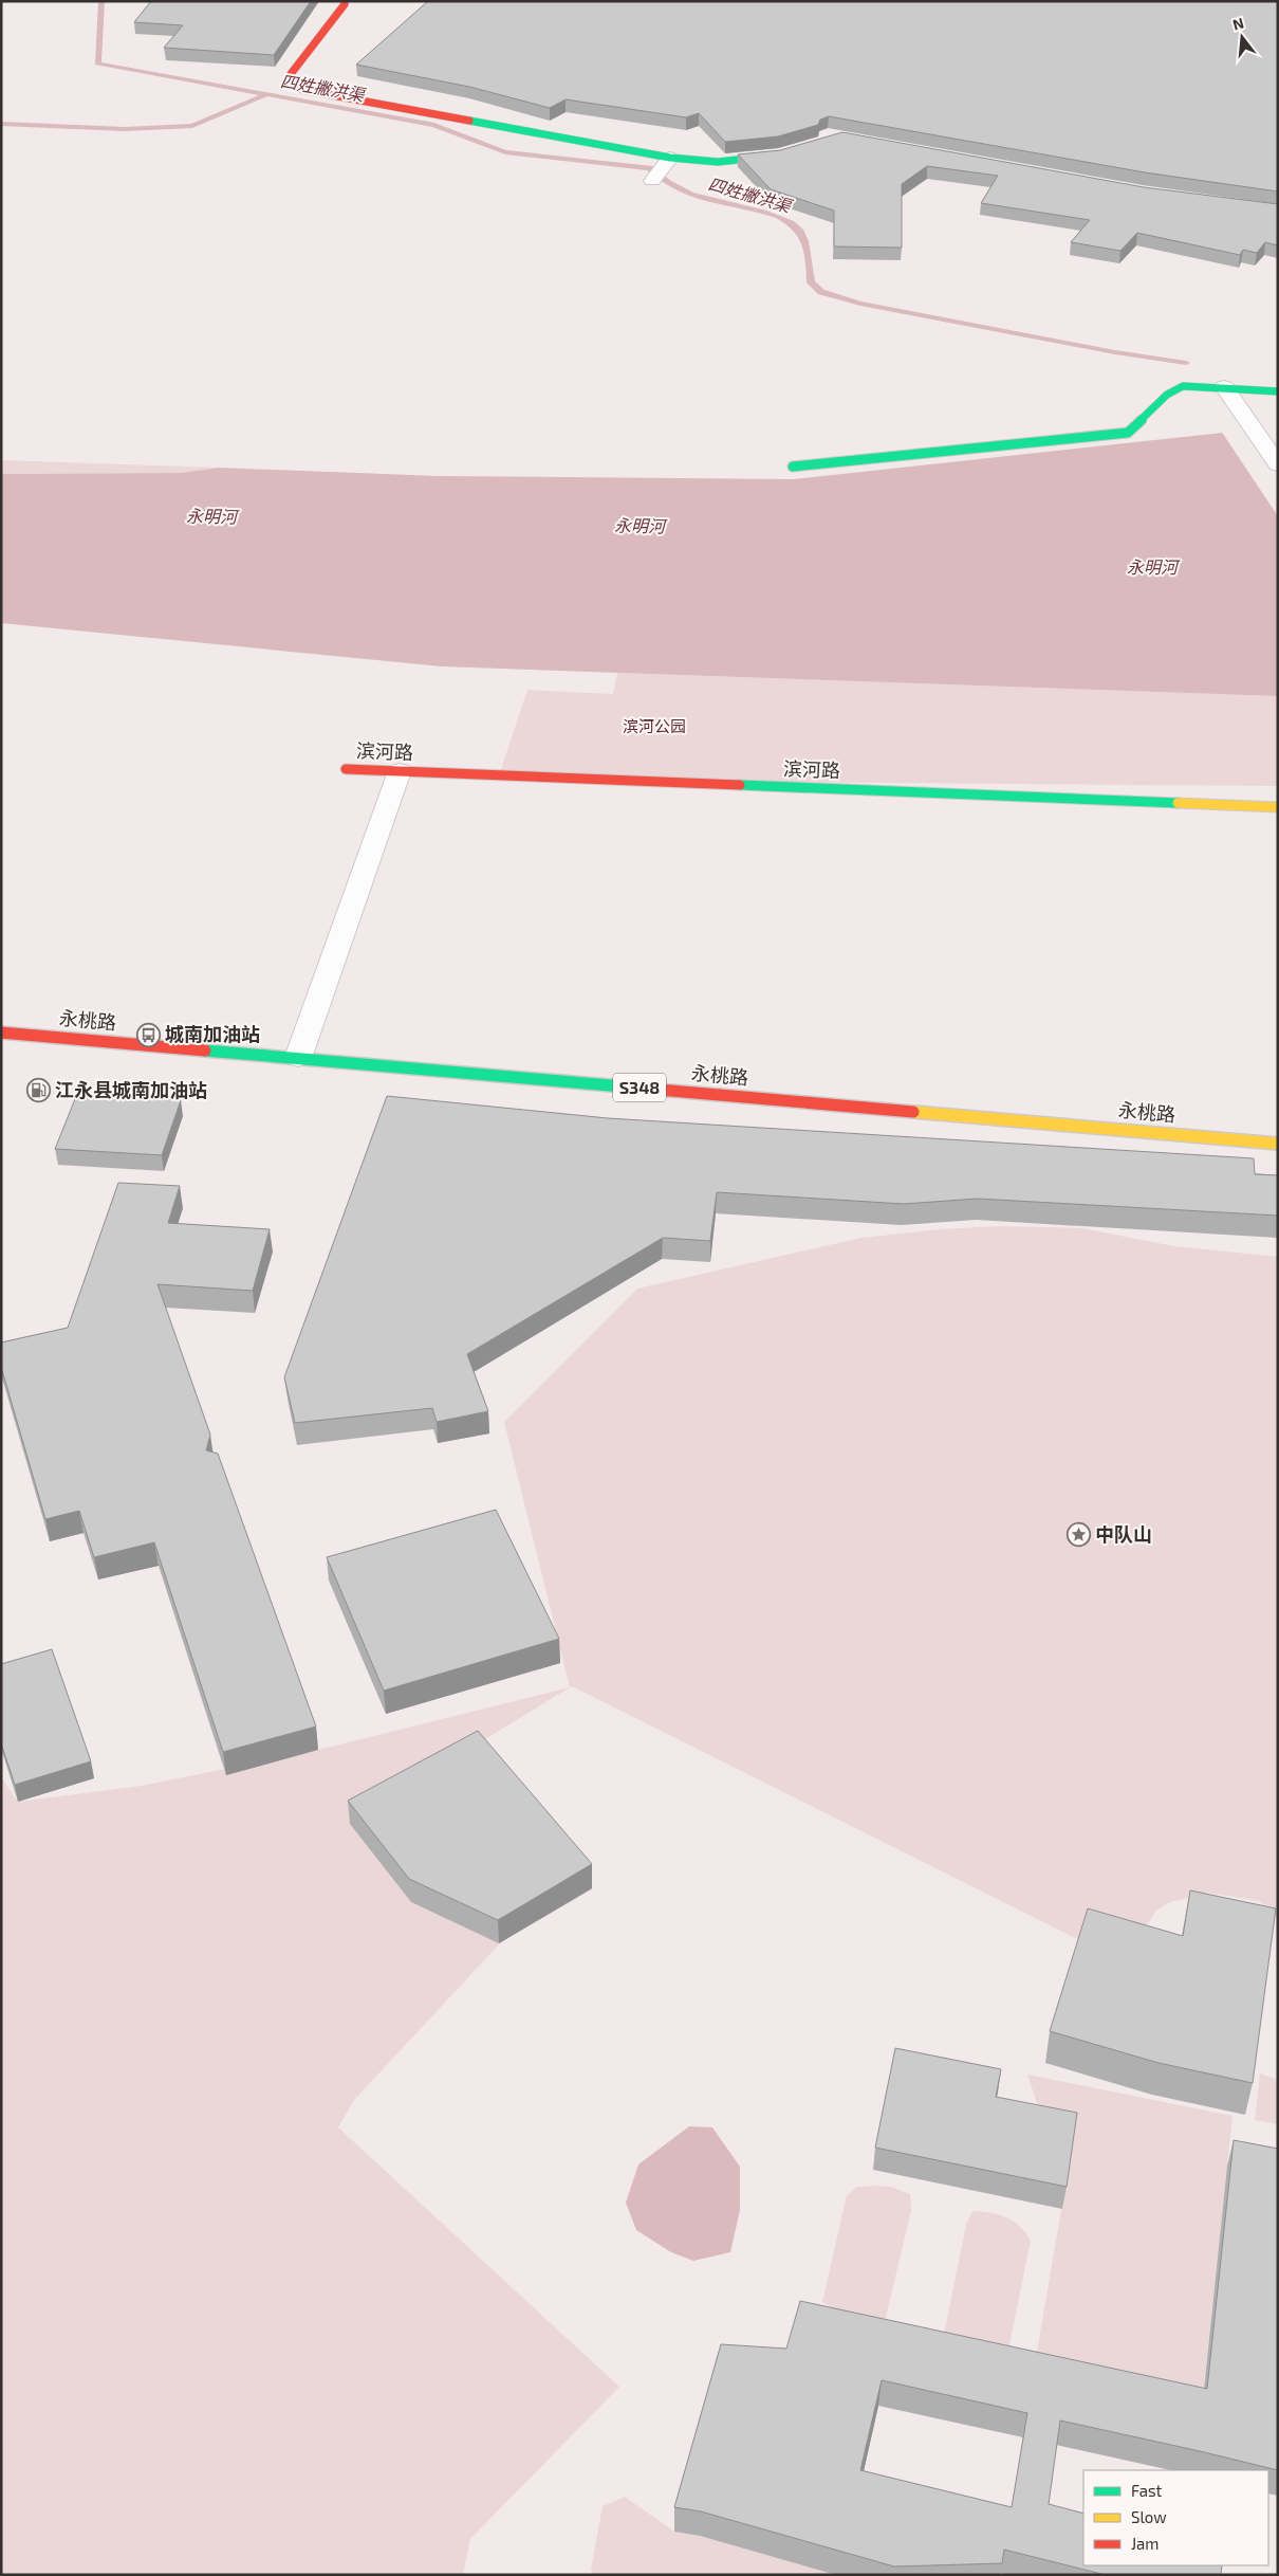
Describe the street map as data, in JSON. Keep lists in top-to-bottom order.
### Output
{
  "streets": {
    "street": ["滨河路", "永桃路", "S348"]
  },
  "water": ["四姓撇洪渠", "永明河"],
  "parks": ["滨河公园"],
  "places": {
    "bus stop": ["城南加油站"],
    "fuel station": ["江永县城南加油站"],
    "place": ["中队山"]
  },
  "legend": ["Fast", "Slow", "Jam"],
  "north": "top"
}
